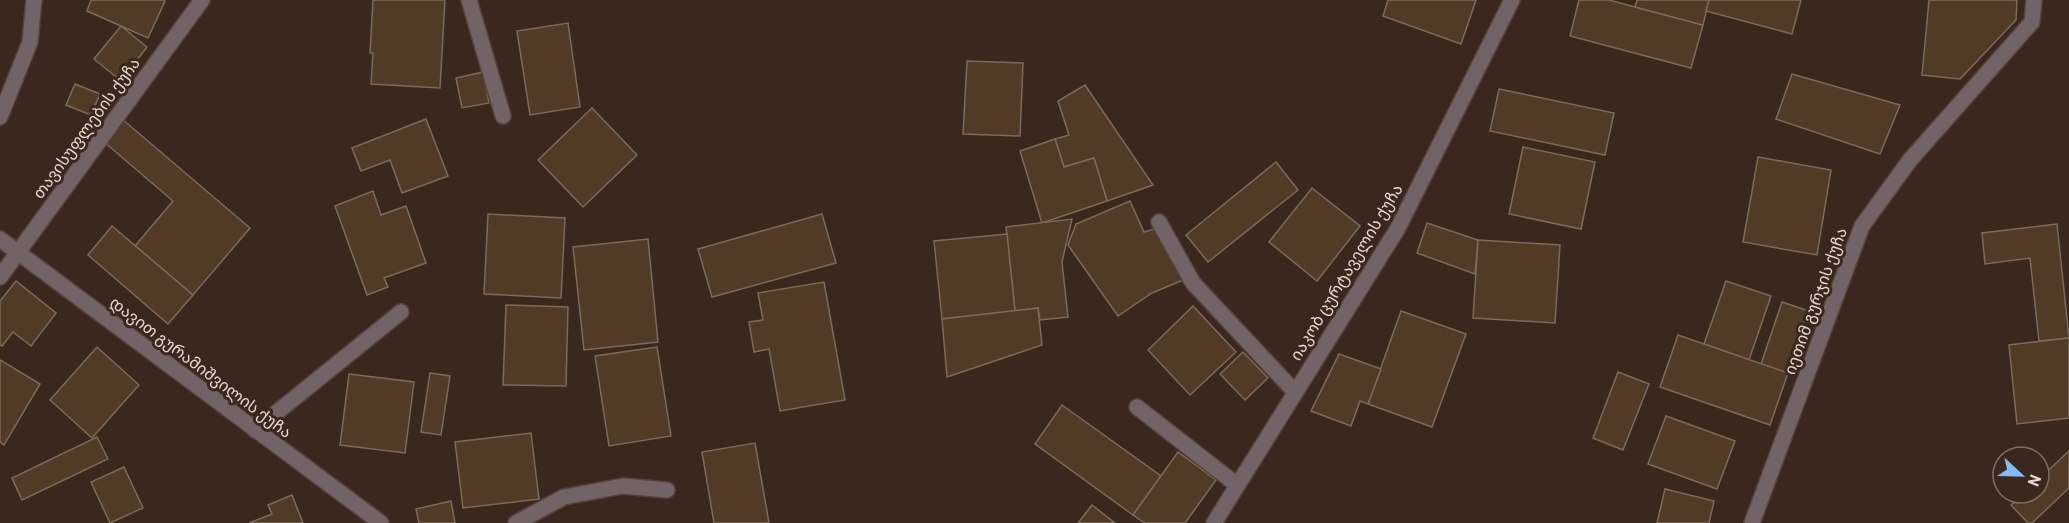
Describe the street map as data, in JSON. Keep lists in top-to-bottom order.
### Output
{
  "streets": {
    "street": [
      "თავისუფლების ქუჩა",
      "იაკობ ცურტაველის ქუჩა",
      "იეთიმ გურჯის ქუჩა",
      "დავით გურამიშვილის ქუჩა"
    ]
  },
  "crossings": [
    ["თავისუფლების ქუჩა", "დავით გურამიშვილის ქუჩა"]
  ],
  "north": "right"
}
